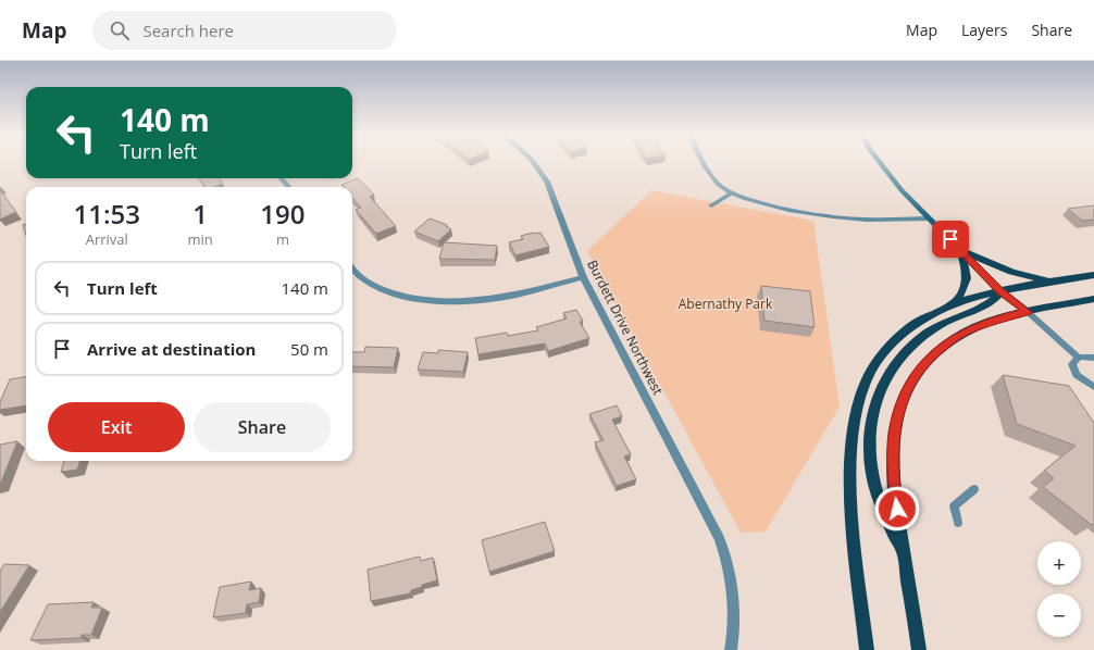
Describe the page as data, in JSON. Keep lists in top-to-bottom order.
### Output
{
  "streets": {
    "street": ["Burdett Drive Northwest"]
  },
  "parks": ["Abernathy Park"],
  "page": {
    "header": "Map",
    "search": "Search here",
    "nav": ["Map", "Layers", "Share"],
    "turn": ["140 m", "Turn left"],
    "eta": [
      "11:53",
      "Arrival",
      "1",
      "min",
      "190",
      "m"
    ],
    "list": [
      {
        "name": "Turn left",
        "value": "140 m"
      },
      {
        "name": "Arrive at destination",
        "value": "50 m"
      }
    ],
    "buttons": ["Exit", "Share"],
    "map_buttons": ["+", "−"]
  }
}
